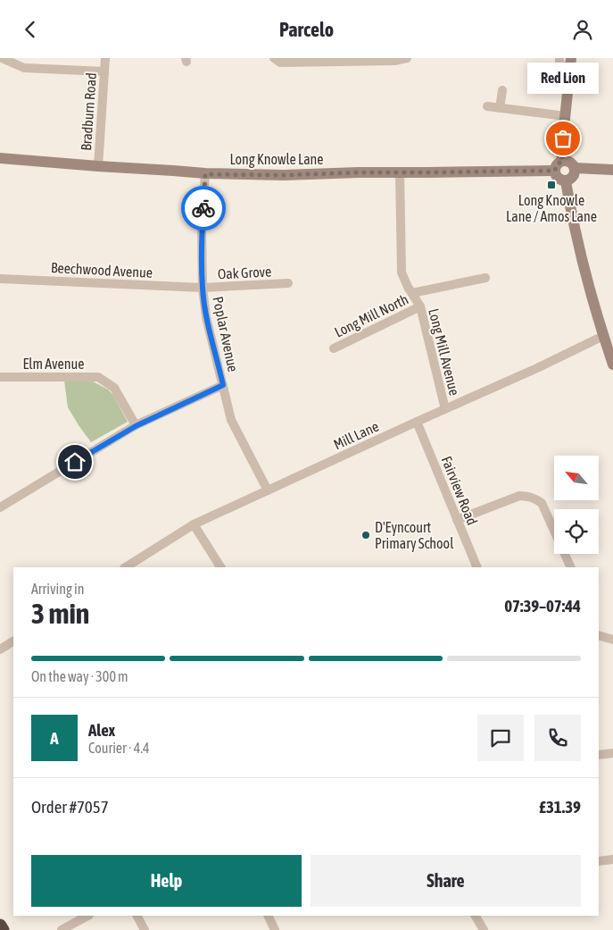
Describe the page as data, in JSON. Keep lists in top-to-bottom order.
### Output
{
  "streets": {
    "main road": ["Long Knowle Lane"],
    "street": [
      "Bradburn Road",
      "Beechwood Avenue",
      "Oak Grove",
      "Long Mill North",
      "Poplar Avenue",
      "Long Mill Avenue",
      "Elm Avenue",
      "Mill Lane",
      "Fairview Road"
    ]
  },
  "crossings": [
    ["Bradburn Road", "Long Knowle Lane"],
    ["Long Knowle Lane", "Poplar Avenue"],
    ["Long Knowle Lane", "Long Mill Avenue"],
    ["Beechwood Avenue", "Oak Grove"],
    ["Beechwood Avenue", "Poplar Avenue"],
    ["Oak Grove", "Poplar Avenue"],
    ["Long Mill North", "Long Mill Avenue"],
    ["Poplar Avenue", "Mill Lane"],
    ["Long Mill Avenue", "Mill Lane"],
    ["Mill Lane", "Fairview Road"]
  ],
  "places": {
    "other": ["Red Lion", "D'Eyncourt Primary School"],
    "transit": ["Long Knowle Lane / Amos Lane"]
  },
  "north": "top left",
  "page": {
    "header": "Parcelo",
    "bubble": "Red Lion",
    "heading": ["3 min", "Arriving in", "07:39–07:44"],
    "panel": [
      "Alex",
      "Courier · 4.4",
      "Order #7057",
      "£31.39"
    ],
    "bar": "On the way · 300 m",
    "round": "A",
    "buttons": ["Help", "Share"]
  }
}
